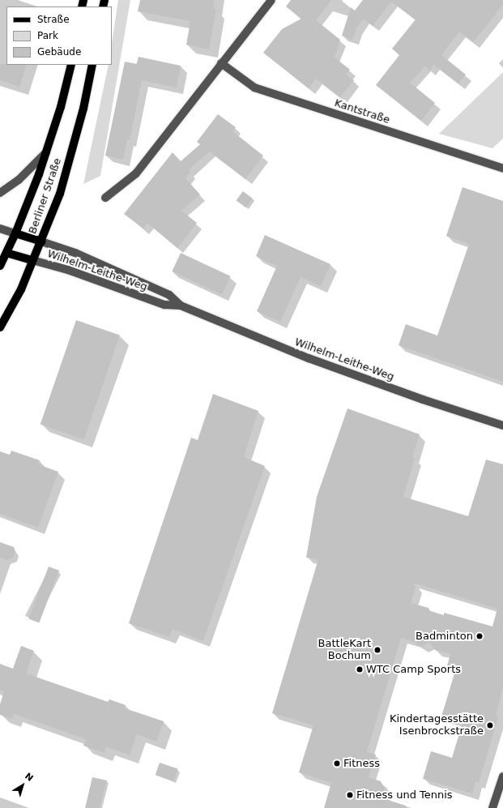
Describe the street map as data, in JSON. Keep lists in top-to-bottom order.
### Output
{
  "streets": {
    "main road": ["Berliner Straße", "Wilhelm-Leithe-Weg"],
    "street": ["Kantstraße"]
  },
  "crossings": [
    ["Berliner Straße", "Wilhelm-Leithe-Weg"]
  ],
  "places": [
    "Badminton",
    "BattleKart Bochum",
    "WTC Camp Sports",
    "Kindertagesstätte Isenbrockstraße",
    "Fitness",
    "Fitness und Tennis"
  ],
  "legend": ["Straße", "Park", "Gebäude"],
  "north": "top right"
}
